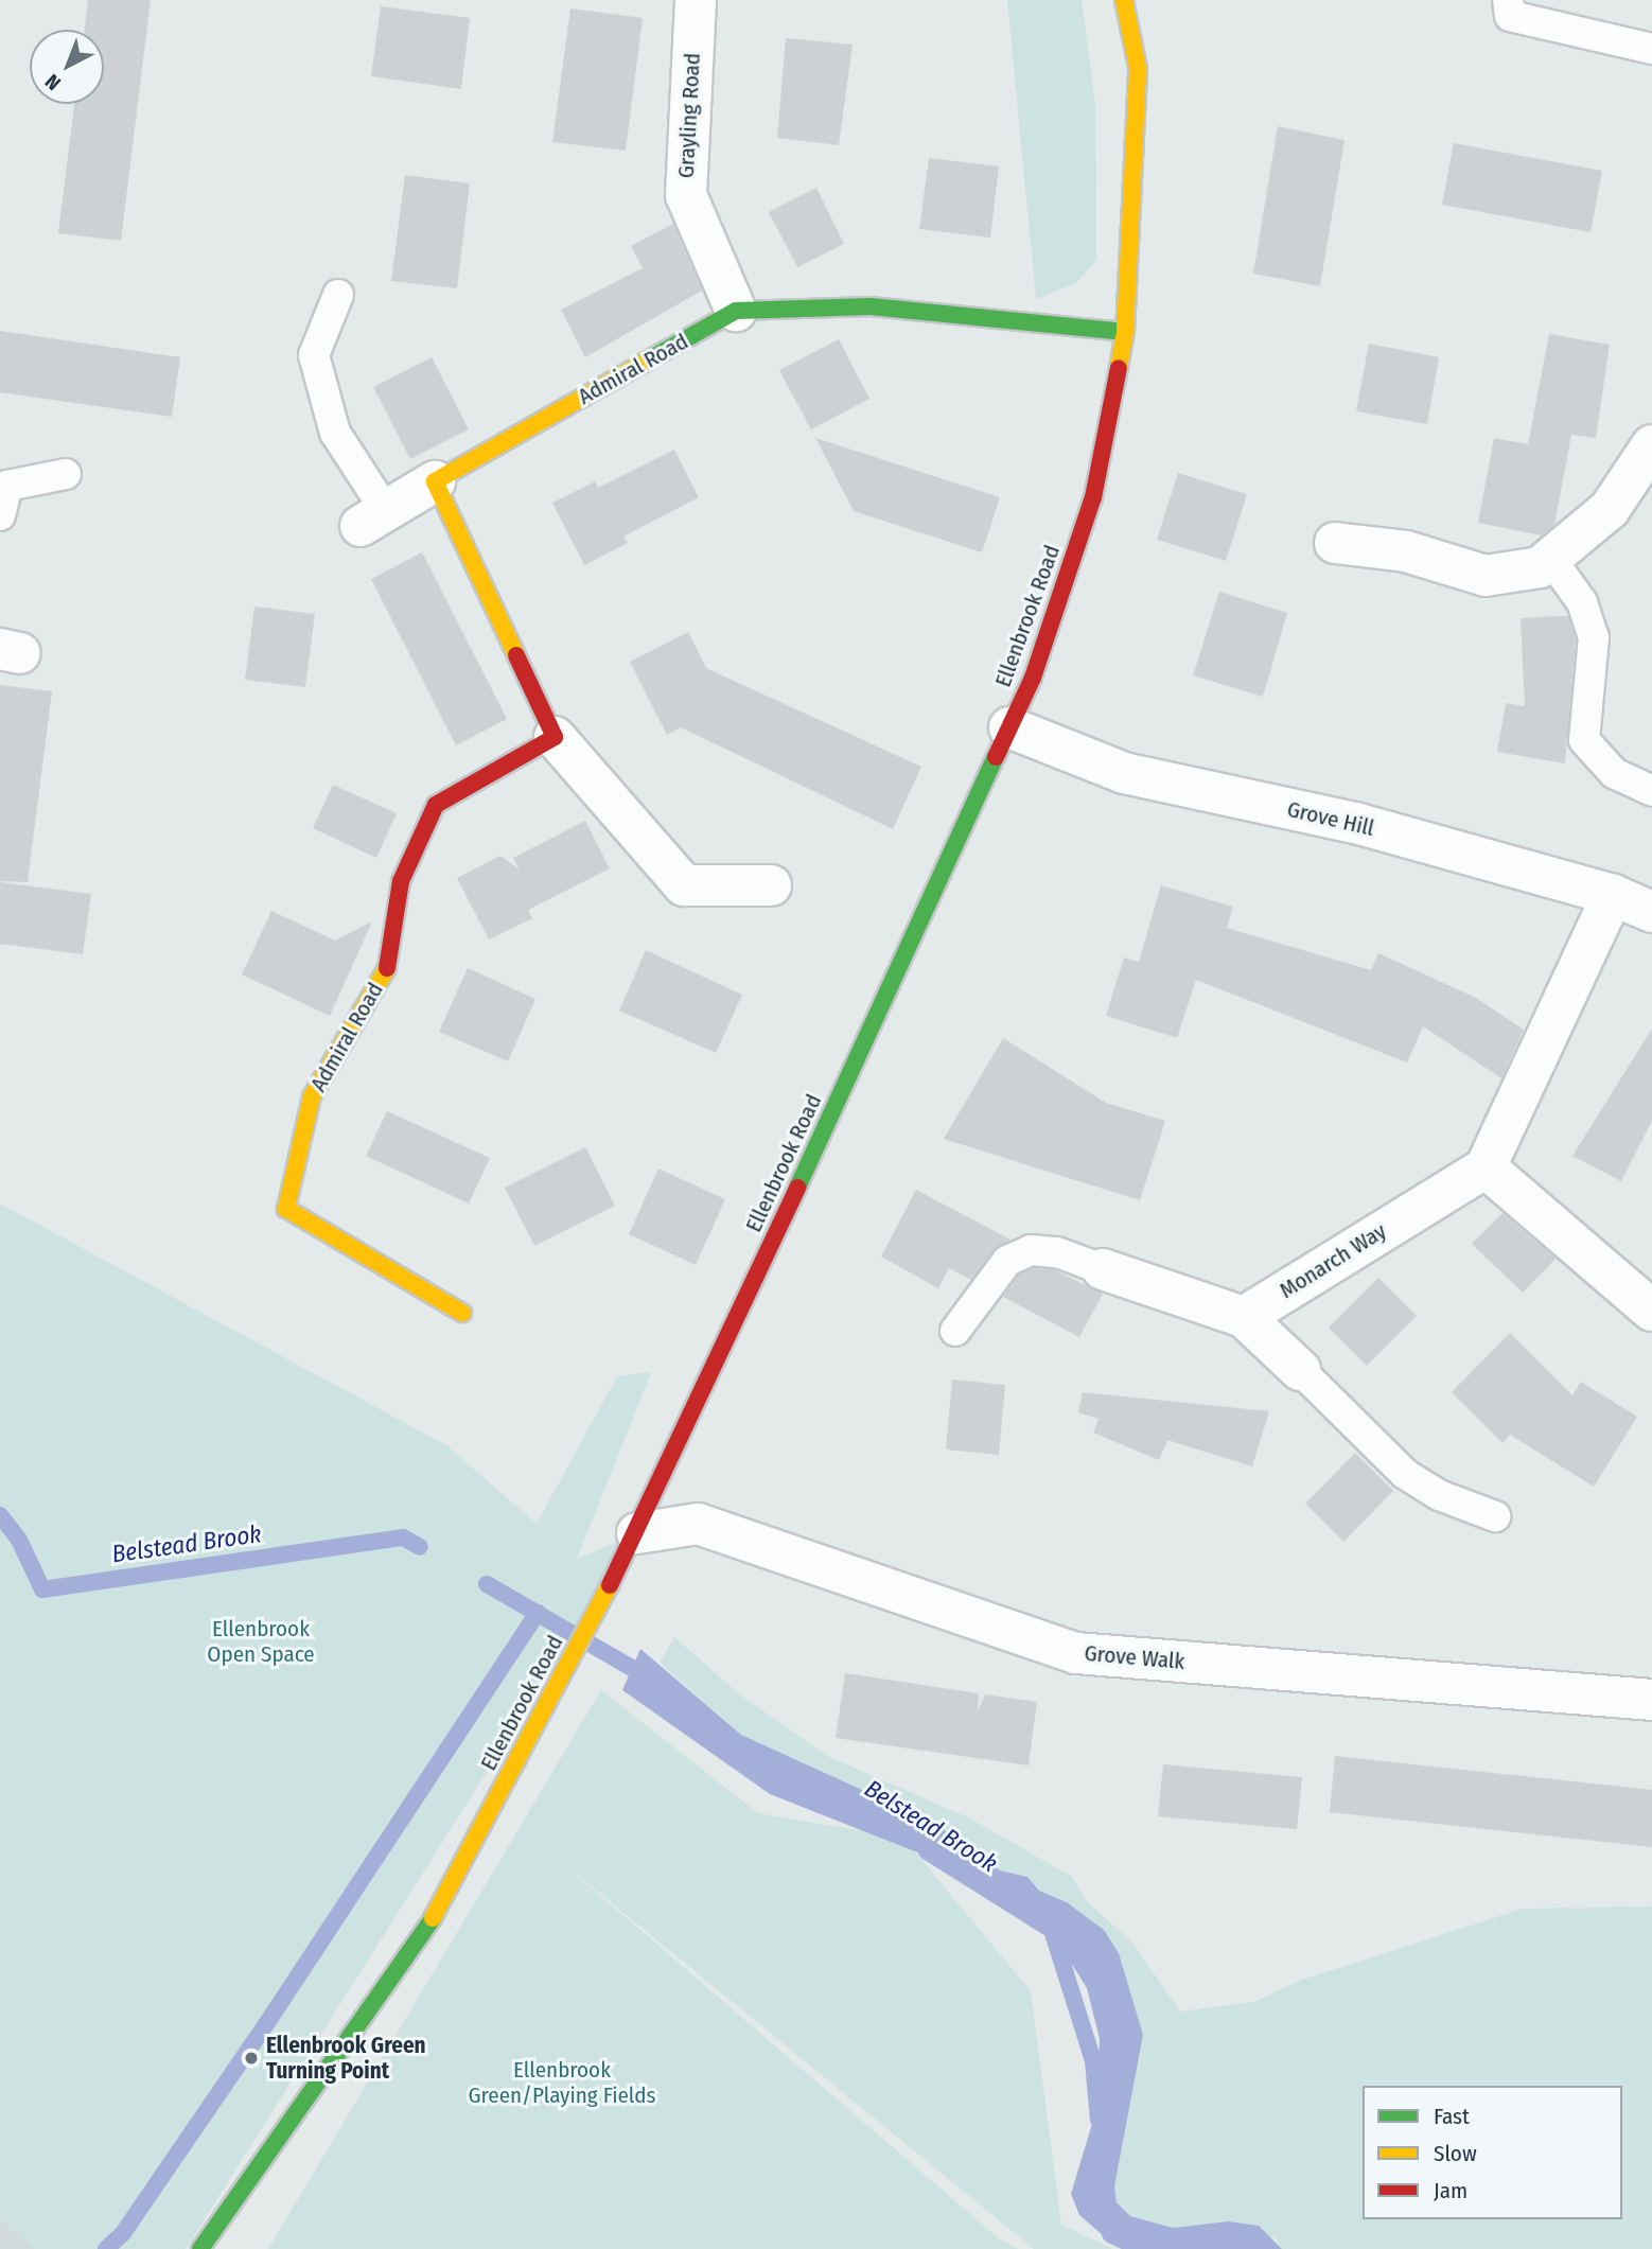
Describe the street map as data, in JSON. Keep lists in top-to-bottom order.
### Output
{
  "streets": {
    "street": [
      "Grayling Road",
      "Admiral Road",
      "Ellenbrook Road",
      "Grove Hill",
      "Monarch Way",
      "Grove Walk"
    ]
  },
  "crossings": [
    ["Grayling Road", "Admiral Road"],
    ["Admiral Road", "Ellenbrook Road"],
    ["Ellenbrook Road", "Grove Hill"],
    ["Ellenbrook Road", "Grove Walk"]
  ],
  "water": ["Belstead Brook"],
  "parks": ["Ellenbrook Open Space", "Ellenbrook Green/Playing Fields"],
  "places": ["Ellenbrook Green Turning Point"],
  "legend": ["Fast", "Slow", "Jam"],
  "north": "bottom left"
}
